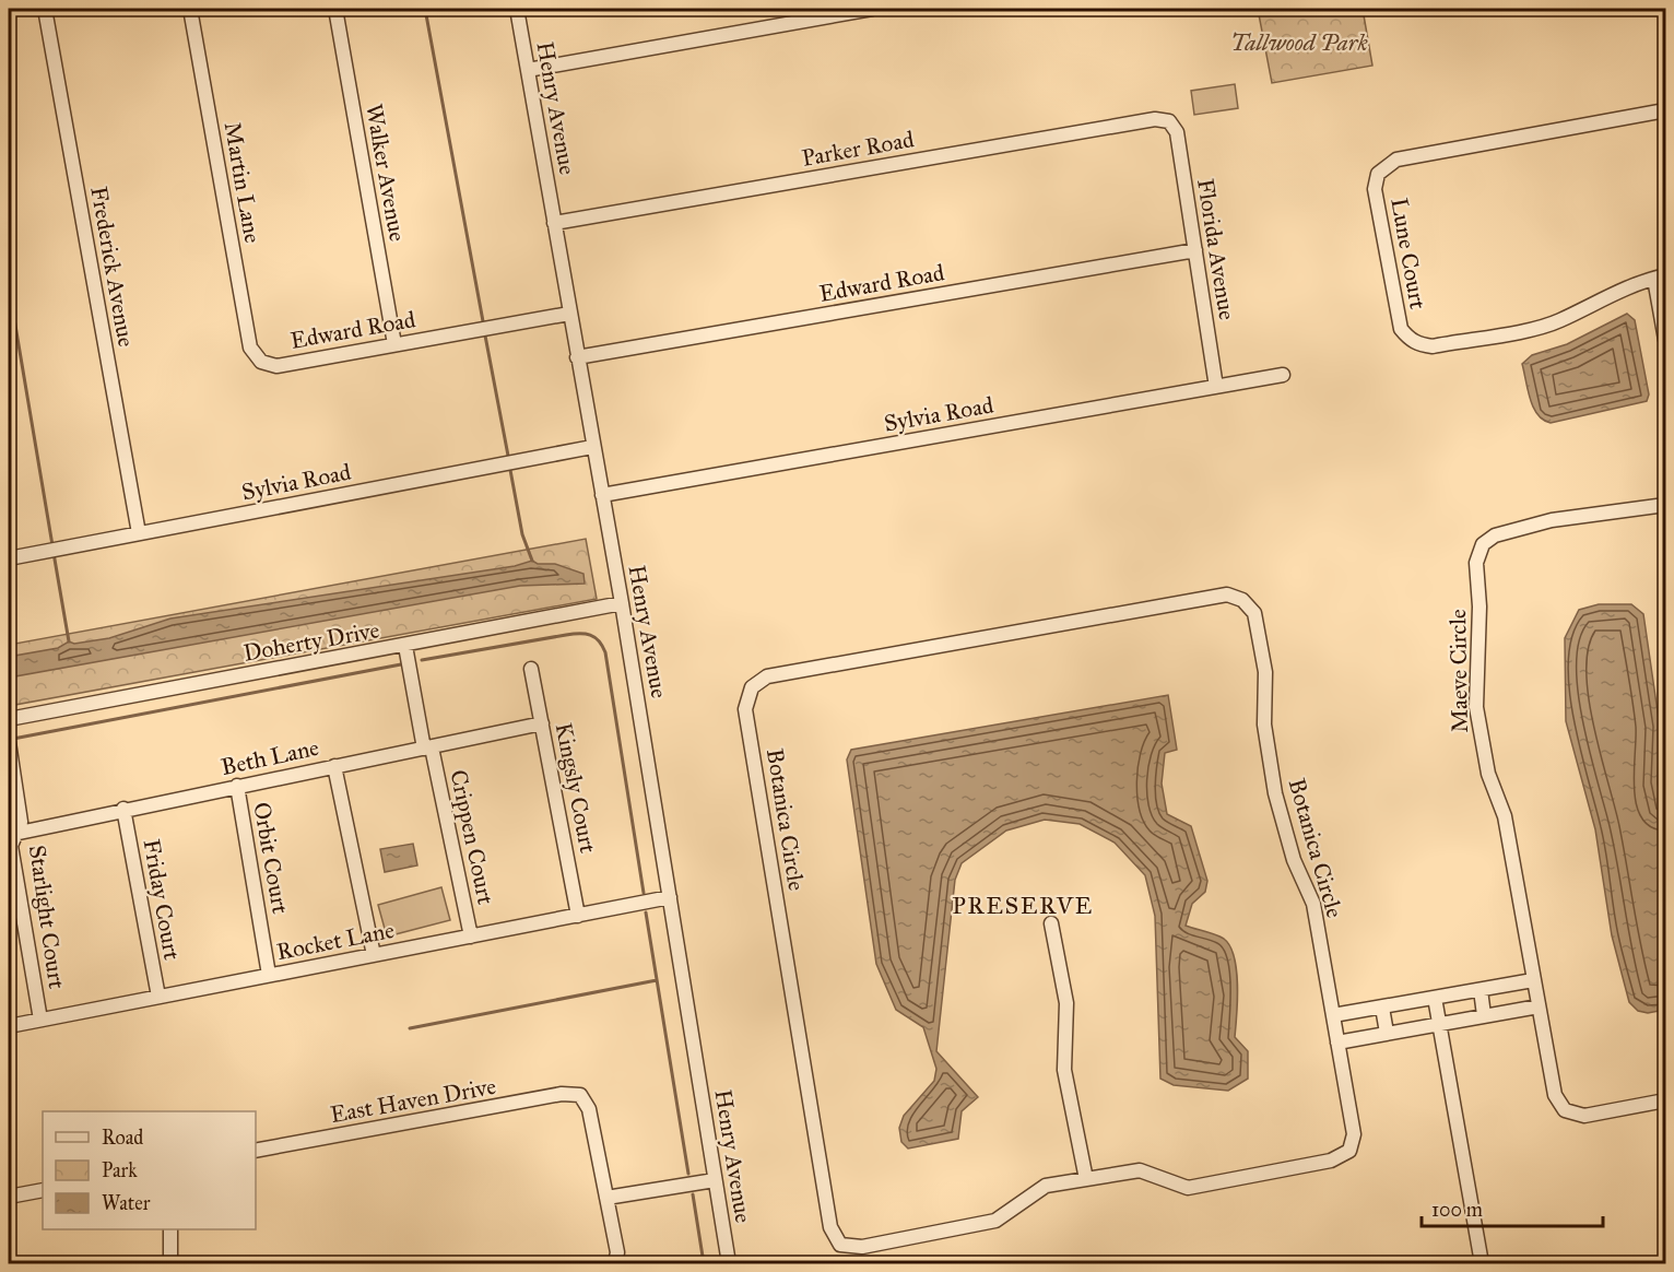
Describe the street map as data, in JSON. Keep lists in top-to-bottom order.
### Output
{
  "streets": {
    "street": [
      "Henry Avenue",
      "Parker Road",
      "Walker Avenue",
      "Martin Lane",
      "Florida Avenue",
      "Lune Court",
      "Frederick Avenue",
      "Edward Road",
      "Sylvia Road",
      "Doherty Drive",
      "Maeve Circle",
      "Beth Lane",
      "Kingsly Court",
      "Botanica Circle",
      "Crippen Court",
      "Orbit Court",
      "Friday Court",
      "Starlight Court",
      "Rocket Lane",
      "East Haven Drive"
    ]
  },
  "crossings": [
    ["Henry Avenue", "Parker Road"],
    ["Henry Avenue", "Edward Road"],
    ["Henry Avenue", "Sylvia Road"],
    ["Henry Avenue", "Doherty Drive"],
    ["Henry Avenue", "Rocket Lane"],
    ["Parker Road", "Florida Avenue"],
    ["Walker Avenue", "Edward Road"],
    ["Martin Lane", "Edward Road"],
    ["Florida Avenue", "Edward Road"],
    ["Florida Avenue", "Sylvia Road"],
    ["Frederick Avenue", "Sylvia Road"],
    ["Doherty Drive", "Crippen Court"],
    ["Beth Lane", "Kingsly Court"],
    ["Beth Lane", "Crippen Court"],
    ["Beth Lane", "Orbit Court"],
    ["Beth Lane", "Friday Court"],
    ["Beth Lane", "Starlight Court"],
    ["Kingsly Court", "Rocket Lane"],
    ["Crippen Court", "Rocket Lane"],
    ["Orbit Court", "Rocket Lane"],
    ["Friday Court", "Rocket Lane"],
    ["Starlight Court", "Rocket Lane"]
  ],
  "districts": ["PRESERVE"],
  "parks": ["Tallwood Park"],
  "legend": ["Road", "Park", "Water"],
  "scale_bar": "100 m"
}
